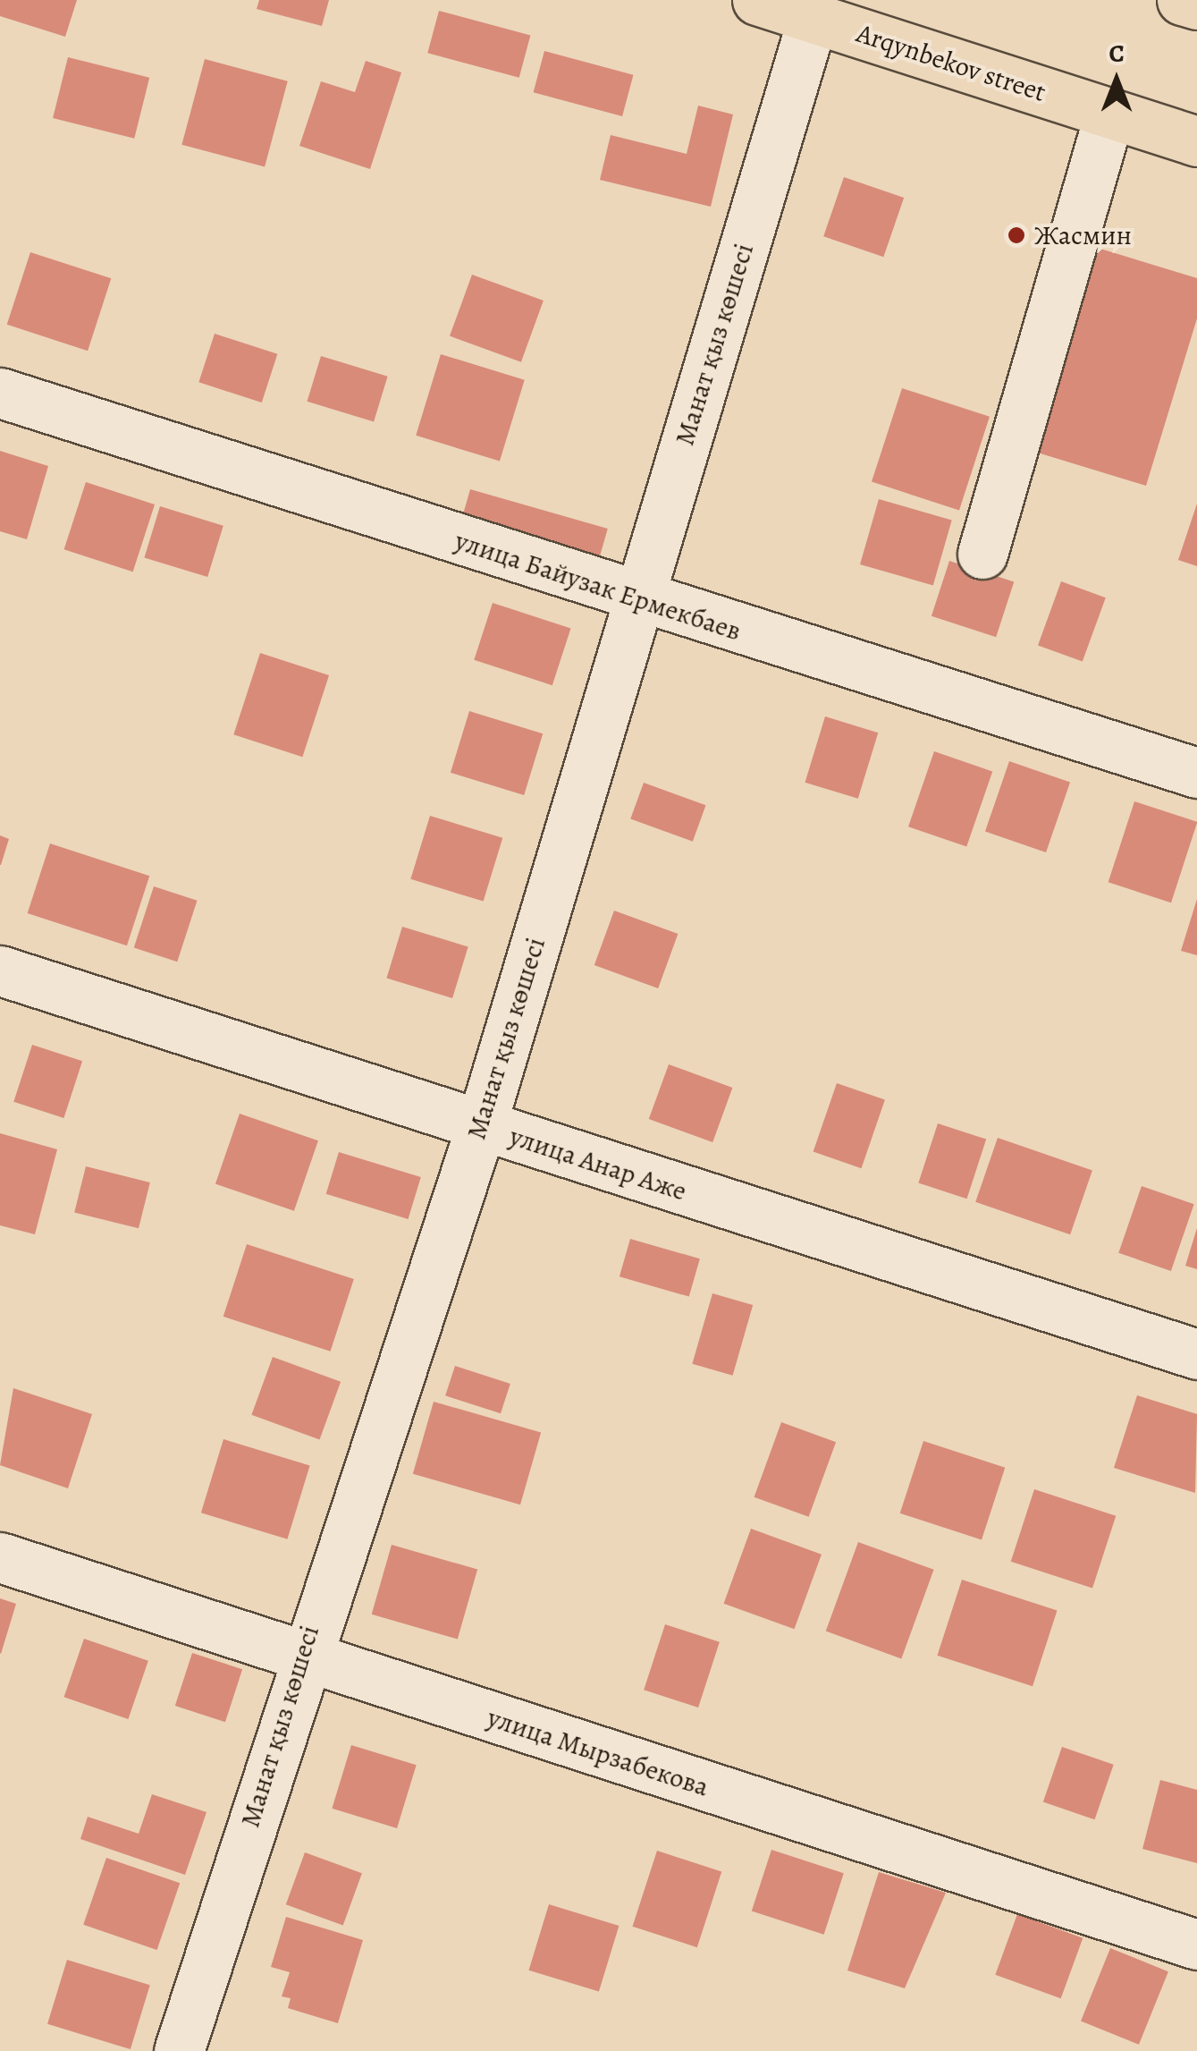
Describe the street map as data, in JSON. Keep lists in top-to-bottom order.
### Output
{
  "streets": {
    "main road": ["Arqynbekov street"],
    "street": [
      "Манат қыз көшесі",
      "улица Байузак Ермекбаев",
      "улица Анар Аже",
      "улица Мырзабекова"
    ]
  },
  "crossings": [
    ["Arqynbekov street", "Манат қыз көшесі"],
    ["Манат қыз көшесі", "улица Байузак Ермекбаев"],
    ["Манат қыз көшесі", "улица Анар Аже"],
    ["Манат қыз көшесі", "улица Мырзабекова"]
  ],
  "places": ["Жасмин"],
  "north": "top"
}
